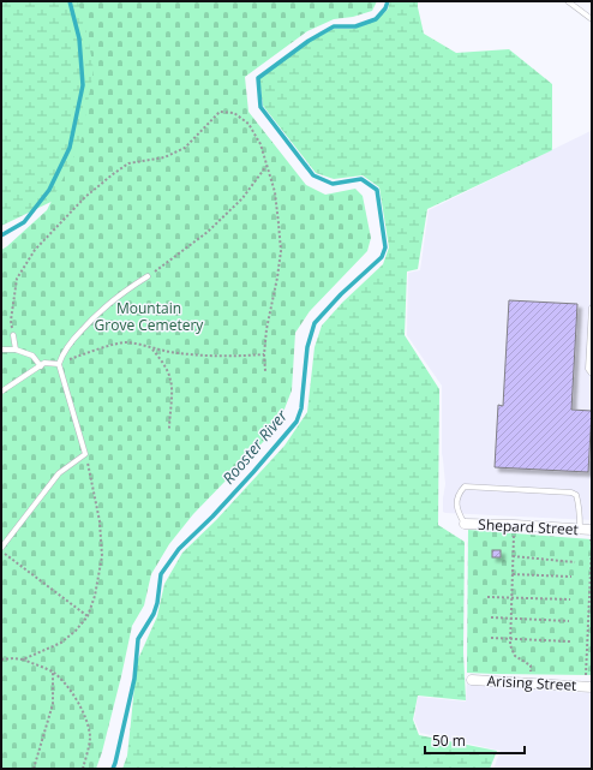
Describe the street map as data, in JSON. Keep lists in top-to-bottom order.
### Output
{
  "streets": {
    "street": ["Shepard Street", "Arising Street"]
  },
  "water": ["Rooster River"],
  "parks": ["Mountain Grove Cemetery"],
  "scale_bar": "50 m"
}
